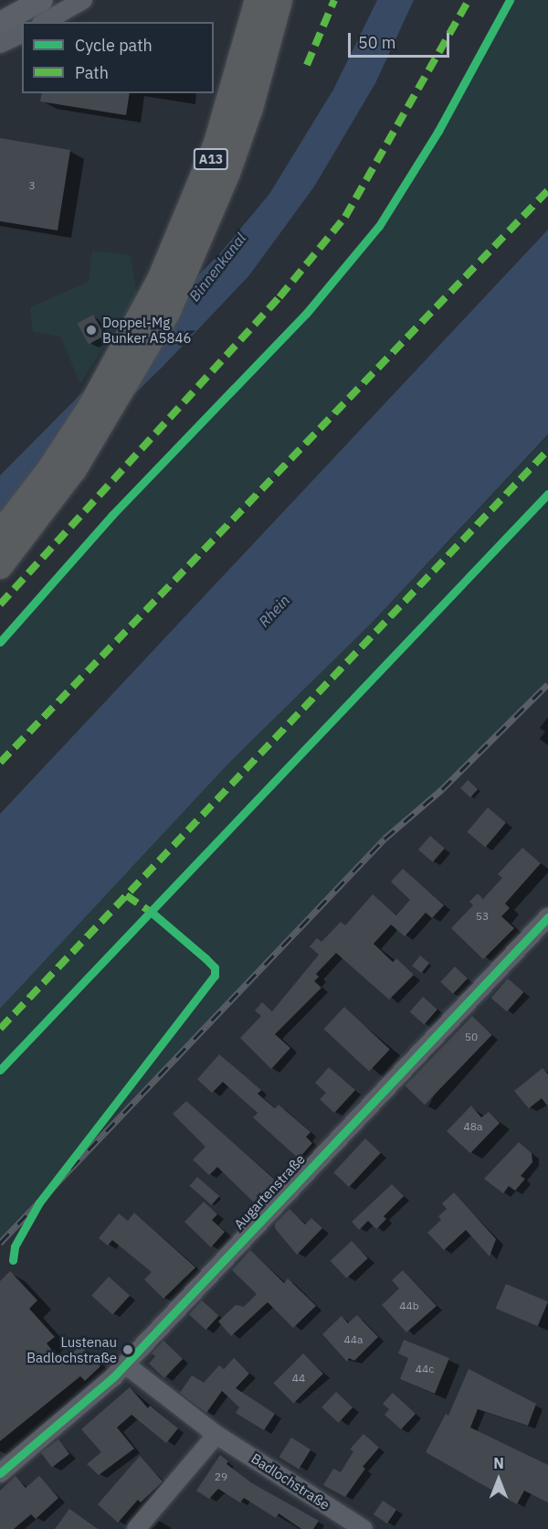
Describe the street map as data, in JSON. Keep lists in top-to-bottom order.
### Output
{
  "streets": {
    "highway": ["A13"],
    "street": ["Augartenstraße", "Badlochstraße"]
  },
  "crossings": [
    ["Augartenstraße", "Badlochstraße"]
  ],
  "water": ["Binnenkanal", "Rhein"],
  "places": ["Doppel-Mg Bunker A5846", "Lustenau Badlochstraße"],
  "house_numbers": [
    "3",
    "53",
    "50",
    "48a",
    "44b",
    "44a",
    "44c",
    "44",
    "29"
  ],
  "legend": ["Cycle path", "Path"],
  "scale_bar": "50 m",
  "north": "top"
}
